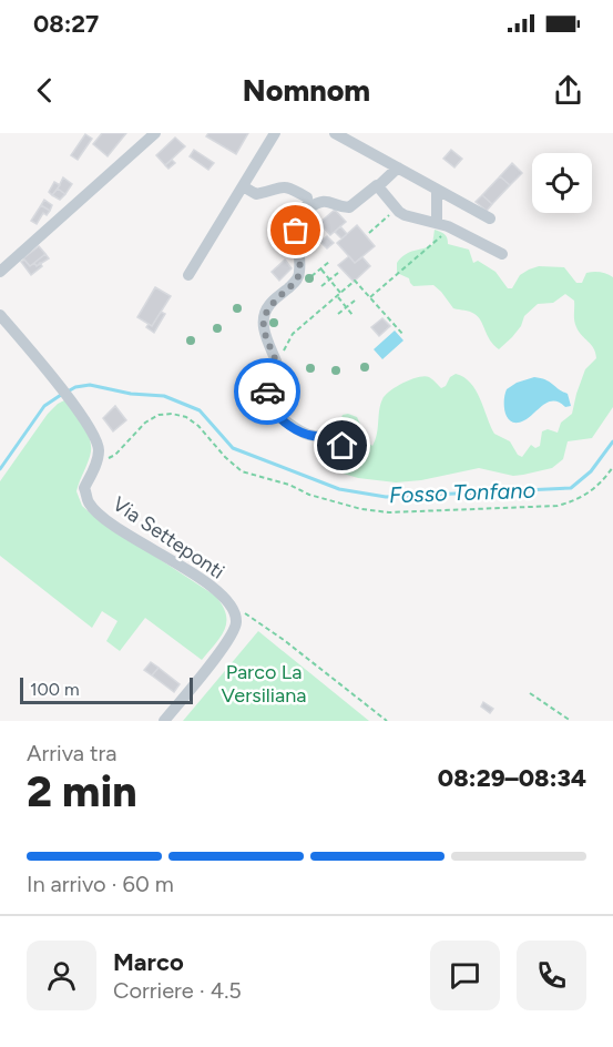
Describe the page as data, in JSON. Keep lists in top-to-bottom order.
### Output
{
  "streets": {
    "street": ["Via Setteponti"]
  },
  "water": ["Fosso Tonfano"],
  "parks": ["Parco La Versiliana"],
  "scale_bar": "100 m",
  "page": {
    "status": "08:27",
    "header": "Nomnom",
    "scale": "100 m",
    "heading": ["2 min", "Arriva tra", "08:29–08:34"],
    "panel": ["Marco", "Corriere · 4.5"],
    "bar": "In arrivo · 60 m"
  }
}
